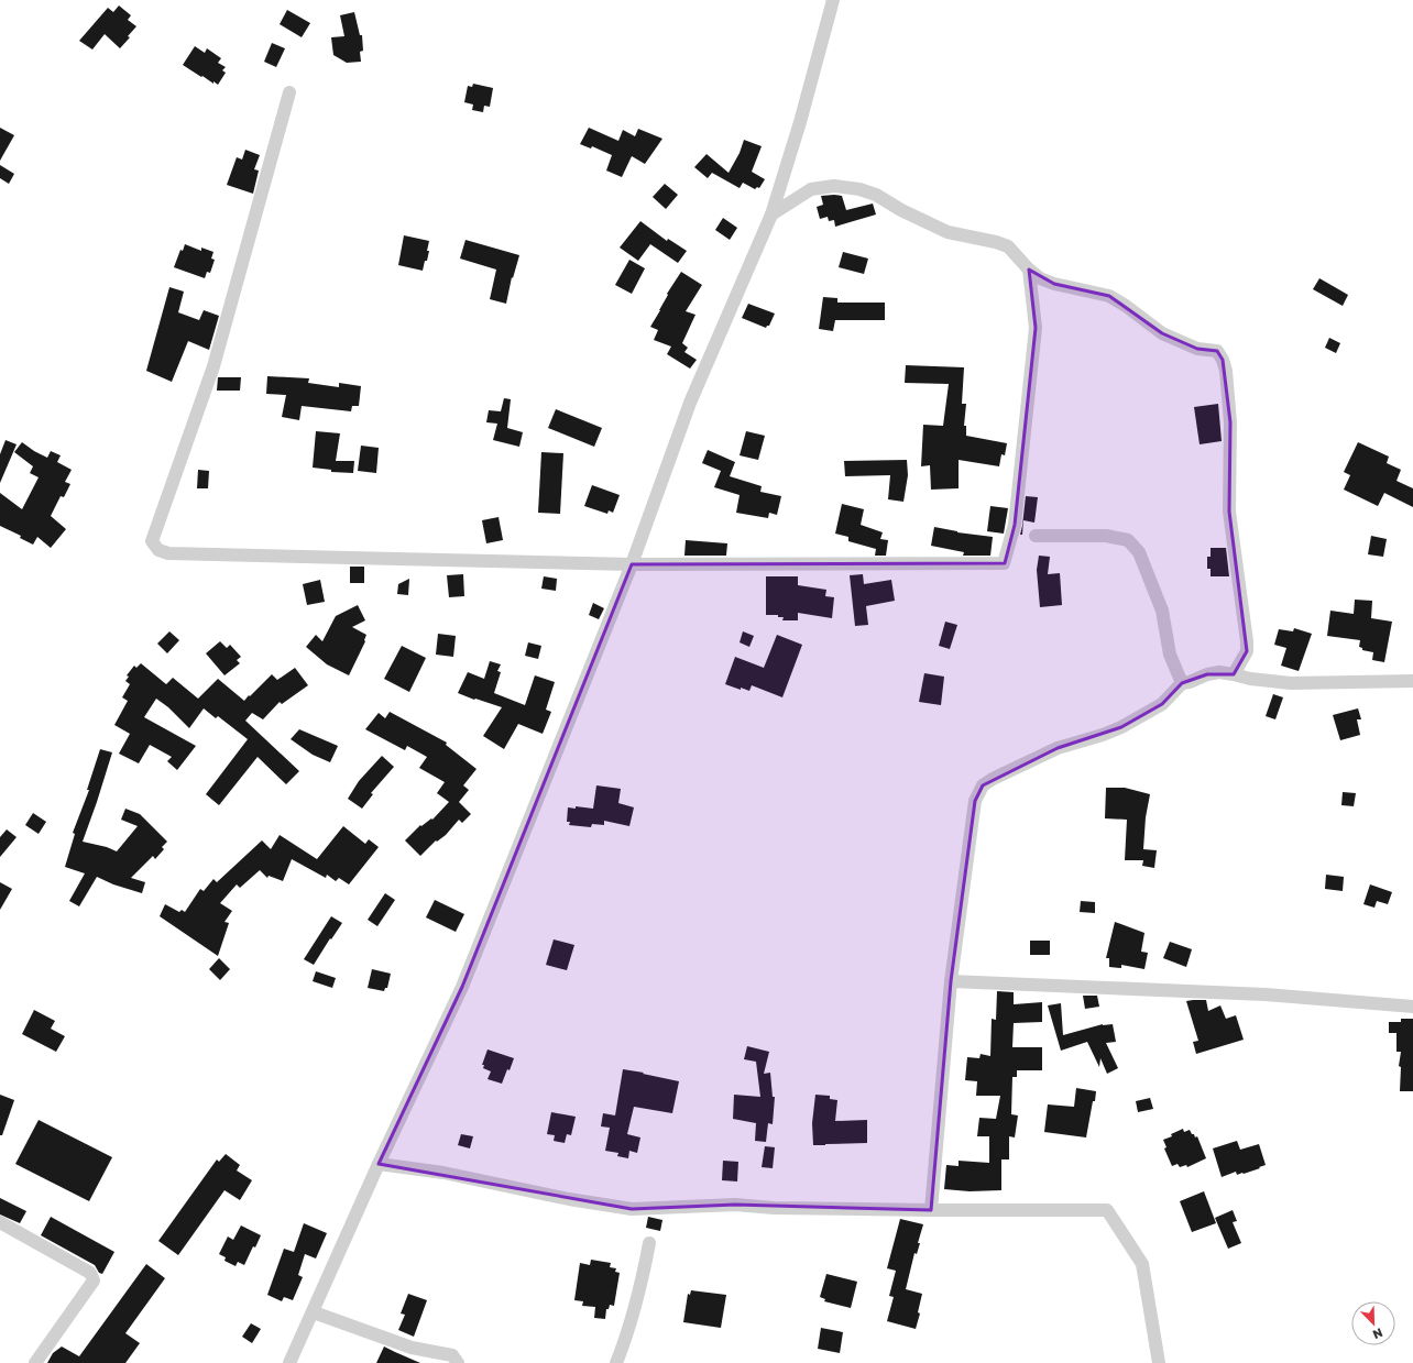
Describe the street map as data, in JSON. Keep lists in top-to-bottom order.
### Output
{
  "north": "bottom right"
}
